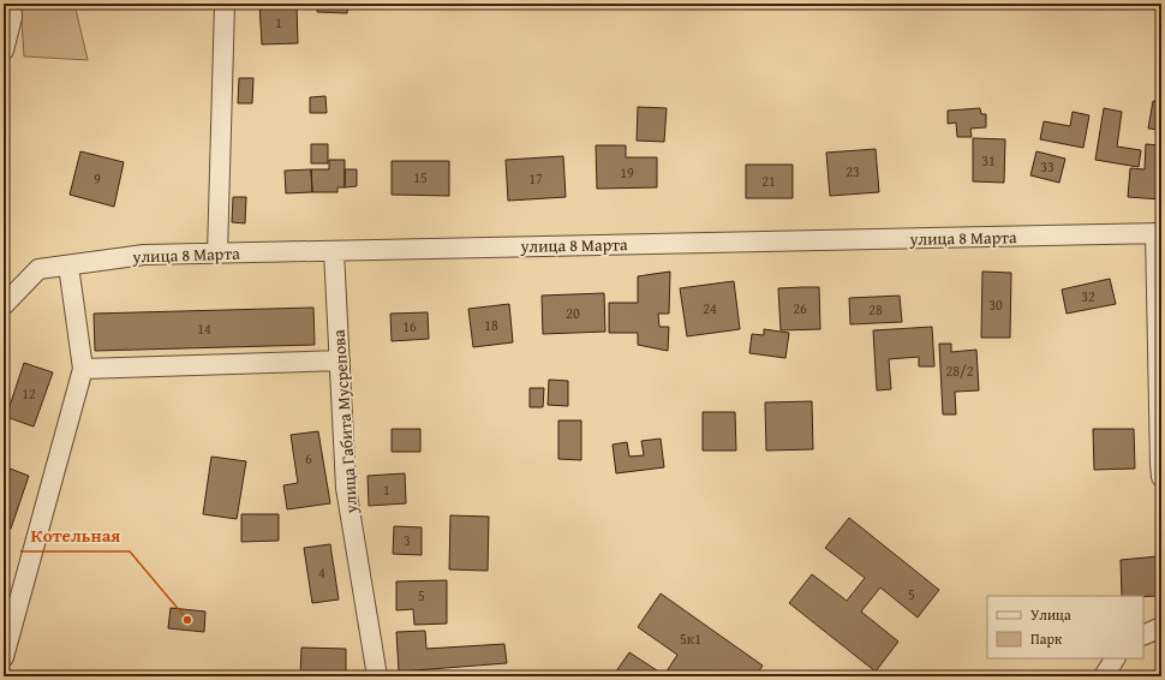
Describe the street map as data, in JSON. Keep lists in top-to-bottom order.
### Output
{
  "streets": {
    "street": ["улица 8 Марта", "улица Габита Мусрепова"]
  },
  "crossings": [
    ["улица 8 Марта", "улица Габита Мусрепова"]
  ],
  "places": ["Котельная"],
  "house_numbers": [
    "1",
    "31",
    "33",
    "23",
    "19",
    "15",
    "9",
    "17",
    "21",
    "32",
    "30",
    "24",
    "26",
    "28",
    "20",
    "18",
    "16",
    "14",
    "28/2",
    "12",
    "6",
    "1",
    "3",
    "4",
    "5",
    "5",
    "5к1"
  ],
  "legend": ["Улица", "Парк"]
}
